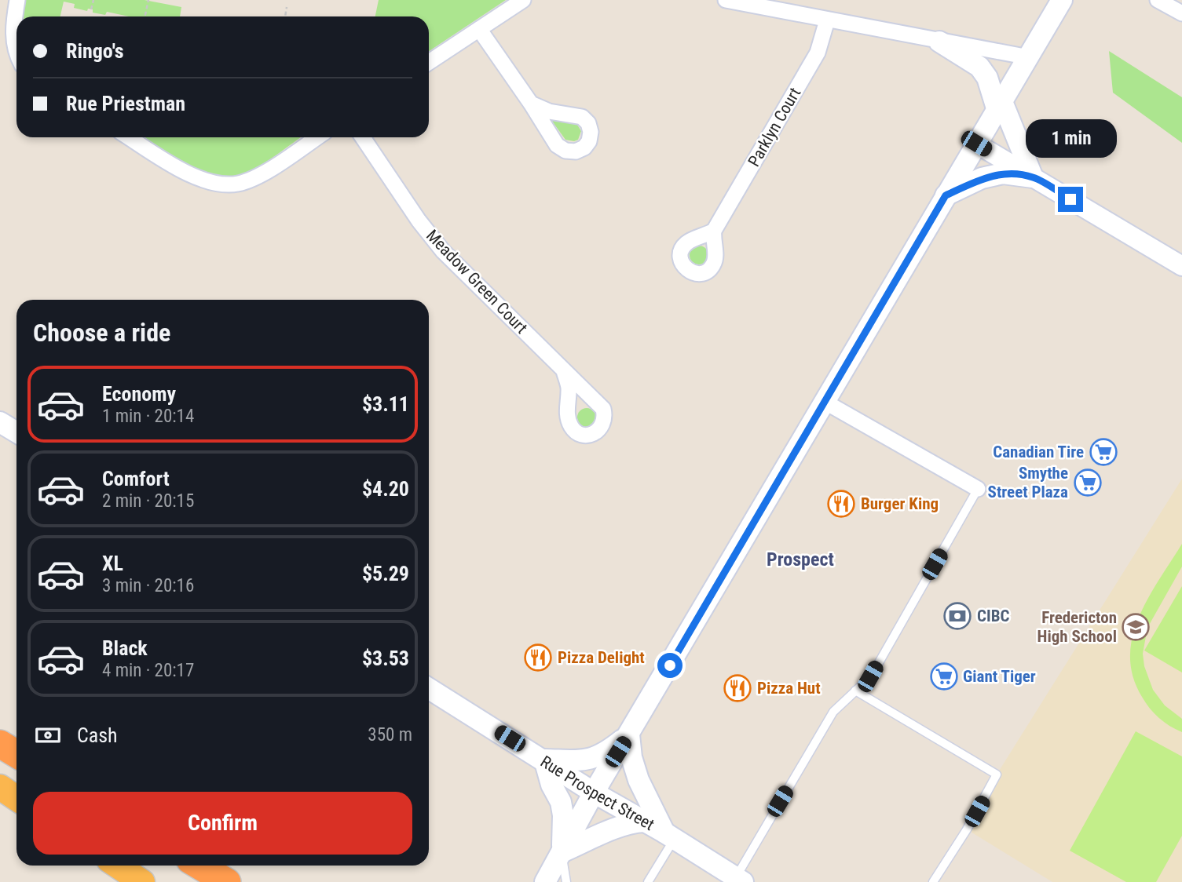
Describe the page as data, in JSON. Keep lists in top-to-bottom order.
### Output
{
  "streets": {
    "main road": ["Rue Prospect Street"],
    "street": ["Parklyn Court", "Meadow Green Court"]
  },
  "districts": ["Prospect"],
  "places": {
    "supermarket": ["Canadian Tire", "Smythe Street Plaza", "Giant Tiger"],
    "restaurant": ["Burger King", "Pizza Delight", "Pizza Hut"],
    "bank": ["CIBC"],
    "school or university": ["Fredericton High School"]
  },
  "page": {
    "banner": ["Ringo's", "Rue Priestman"],
    "bubble": "1 min",
    "heading": "Choose a ride",
    "list": [
      {
        "name": "Economy",
        "note": "1 min · 20:14",
        "value": "$3.11"
      },
      {
        "name": "Comfort",
        "note": "2 min · 20:15",
        "value": "$4.20"
      },
      {
        "name": "XL",
        "note": "3 min · 20:16",
        "value": "$5.29"
      },
      {
        "name": "Black",
        "note": "4 min · 20:17",
        "value": "$3.53"
      }
    ],
    "pay": ["Cash", "350 m"],
    "buttons": "Confirm"
  }
}
